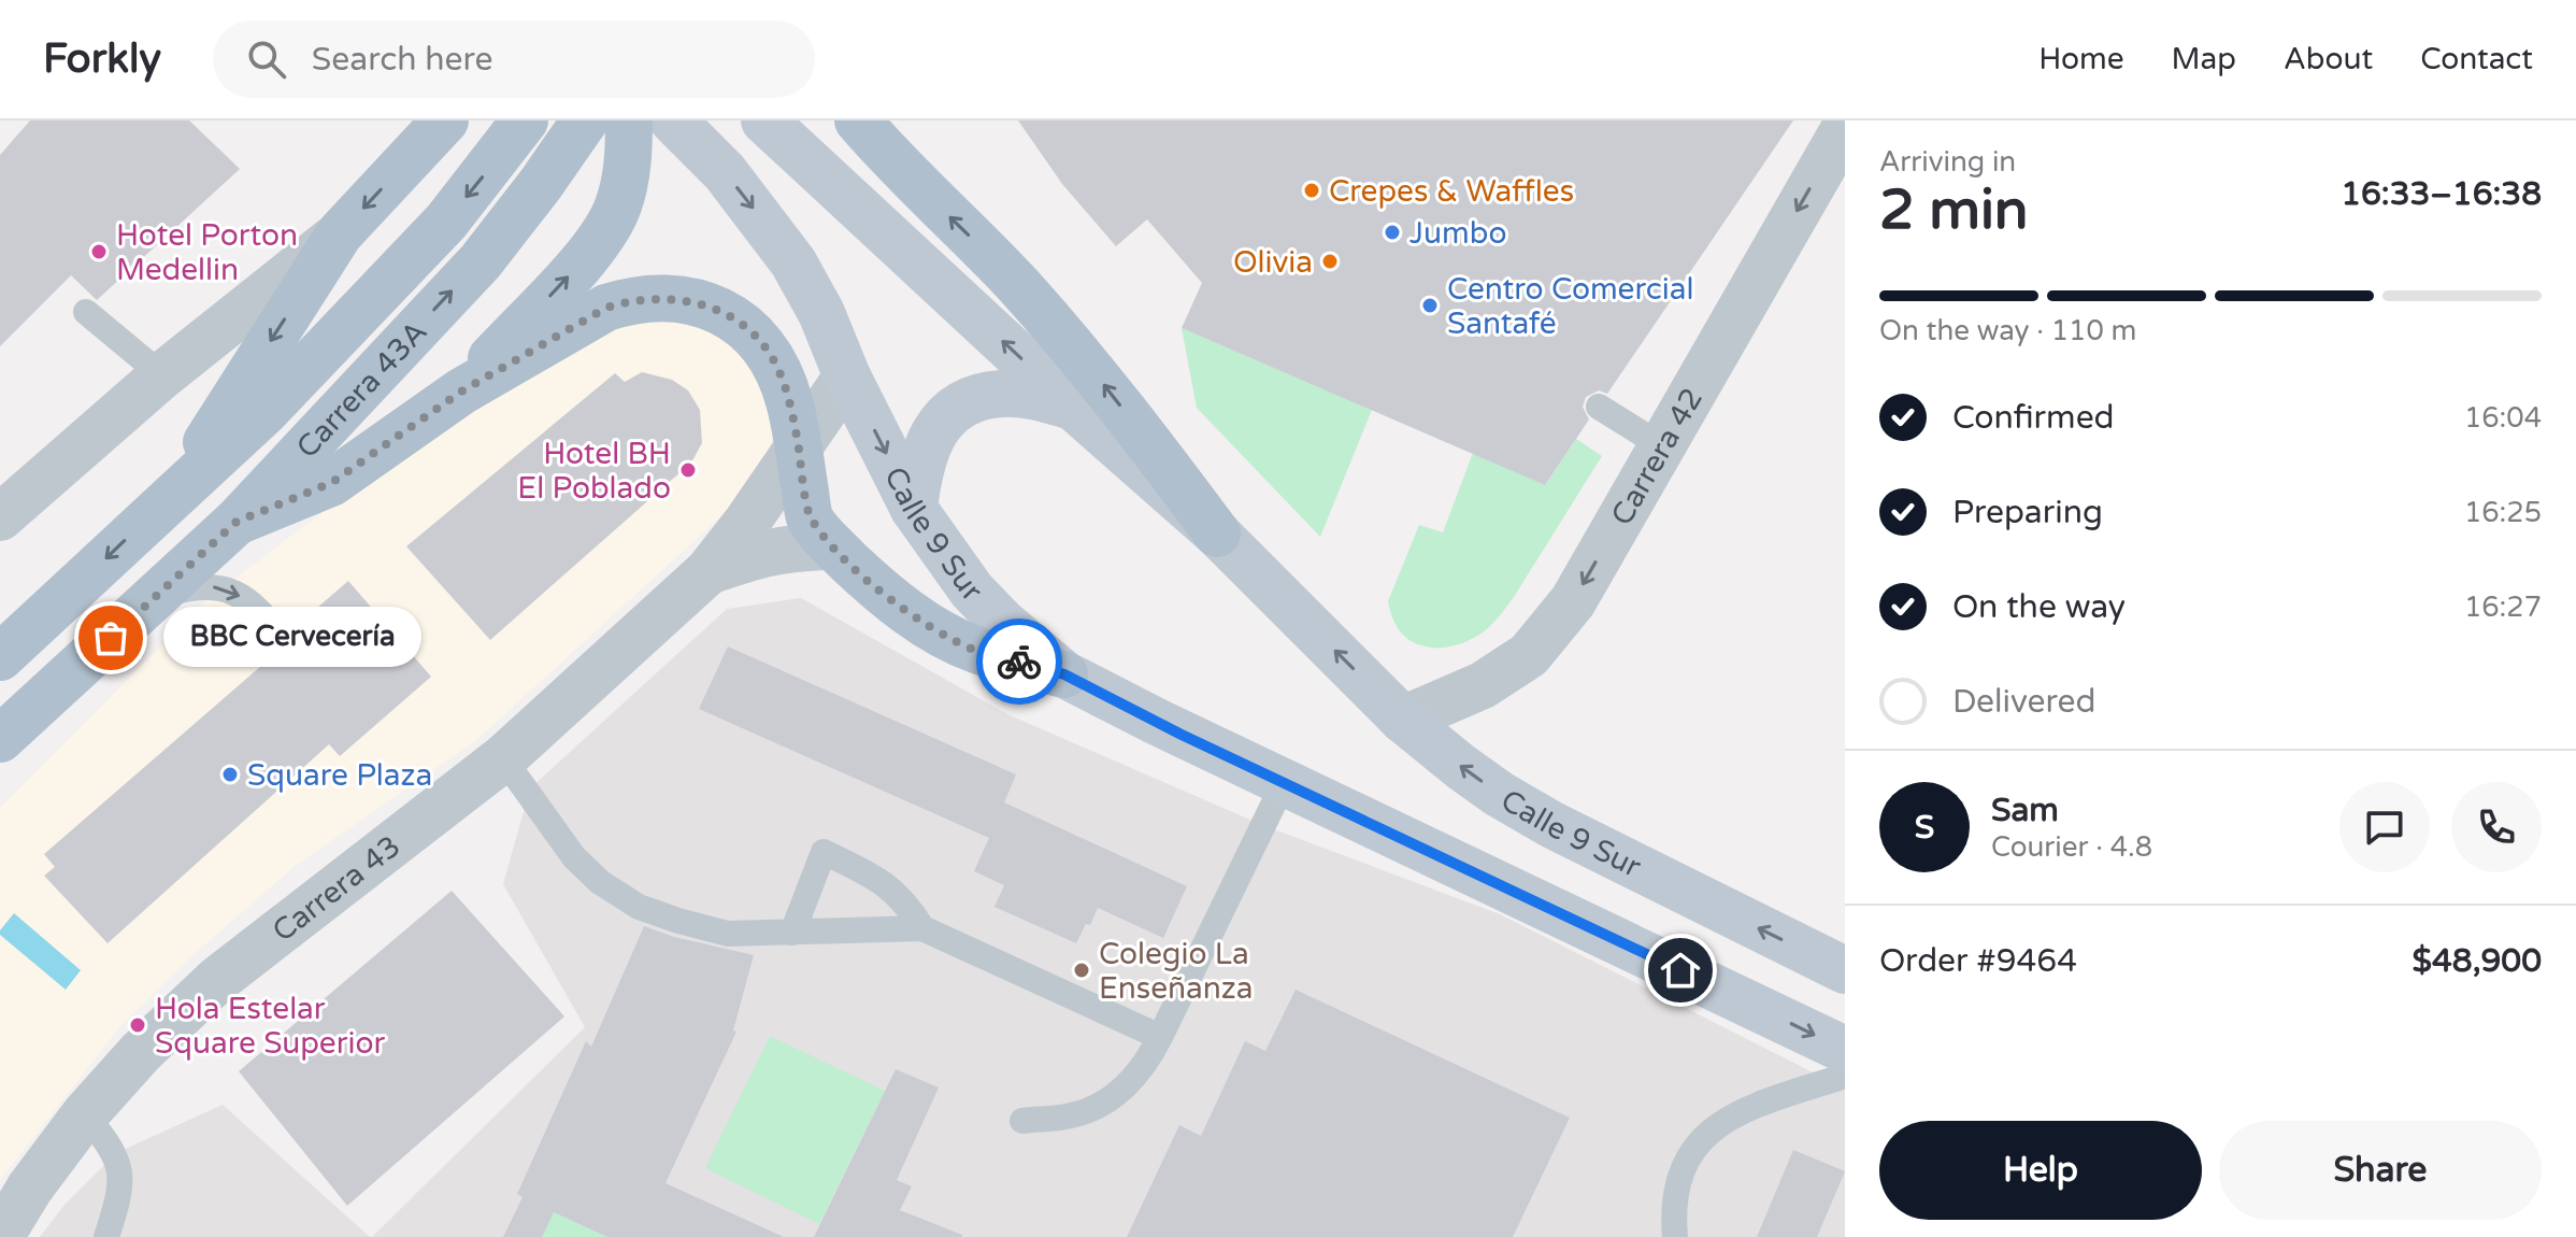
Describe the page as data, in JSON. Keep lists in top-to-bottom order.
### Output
{
  "streets": {
    "main road": ["Carrera 43A", "Calle 9 Sur"],
    "street": ["Carrera 42", "Carrera 43"]
  },
  "crossings": [
    ["Carrera 42", "Calle 9 Sur"],
    ["Calle 9 Sur", "Carrera 43"]
  ],
  "one_way": ["Carrera 42"],
  "places": [
    "Crepes & Waffles",
    "Jumbo",
    "Hotel Porton Medellin",
    "Olivia",
    "Centro Comercial Santafé",
    "Hotel BH El Poblado",
    "BBC Cervecería",
    "Square Plaza",
    "Colegio La Enseñanza",
    "Hola Estelar Square Superior"
  ],
  "page": {
    "header": "Forkly",
    "search": "Search here",
    "nav": [
      "Home",
      "Map",
      "About",
      "Contact"
    ],
    "heading": ["2 min", "Arriving in", "16:33–16:38"],
    "panel": [
      "Sam",
      "Courier · 4.8",
      "Order #9464",
      "$48,900"
    ],
    "bar": "On the way · 110 m",
    "list": [
      ["Confirmed", "16:04"],
      ["Preparing", "16:25"],
      ["On the way", "16:27"],
      "Delivered"
    ],
    "bubble": "BBC Cervecería",
    "round": "S",
    "buttons": ["Help", "Share"]
  }
}
